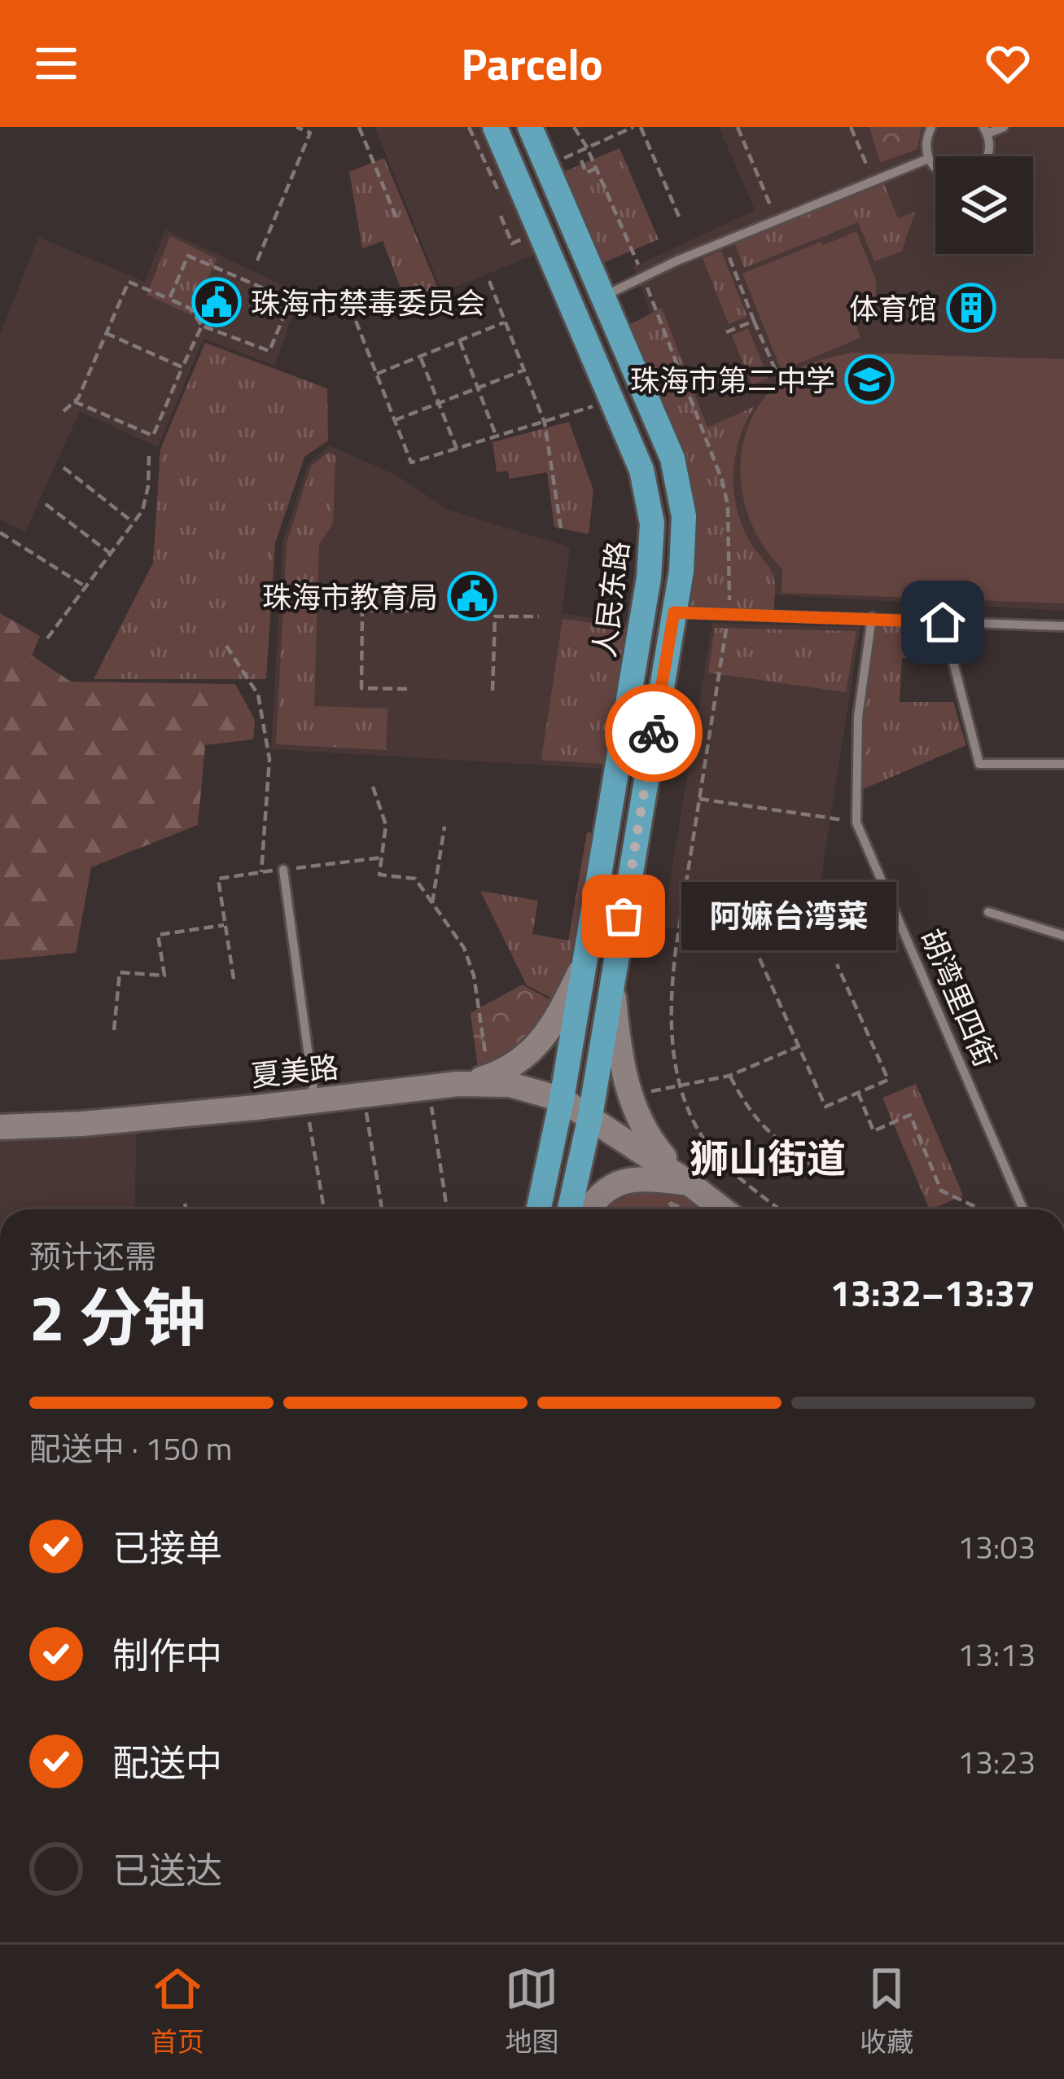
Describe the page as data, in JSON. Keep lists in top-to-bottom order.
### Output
{
  "streets": {
    "main road": ["人民东路"],
    "street": ["夏美路"],
    "lane": ["胡湾里四街"]
  },
  "crossings": [
    ["人民东路", "夏美路"]
  ],
  "districts": ["狮山街道"],
  "places": {
    "public building": ["珠海市禁毒委员会", "珠海市教育局"],
    "building": ["体育馆"],
    "school or university": ["珠海市第二中学"],
    "other": ["阿嫲台湾菜"]
  },
  "page": {
    "header": "Parcelo",
    "bubble": "阿嫲台湾菜",
    "heading": ["2 分钟", "预计还需", "13:32–13:37"],
    "bar": "配送中 · 150 m",
    "list": [
      ["已接单", "13:03"],
      ["制作中", "13:13"],
      ["配送中", "13:23"],
      "已送达"
    ],
    "tabs": ["首页", "地图", "收藏"]
  }
}
